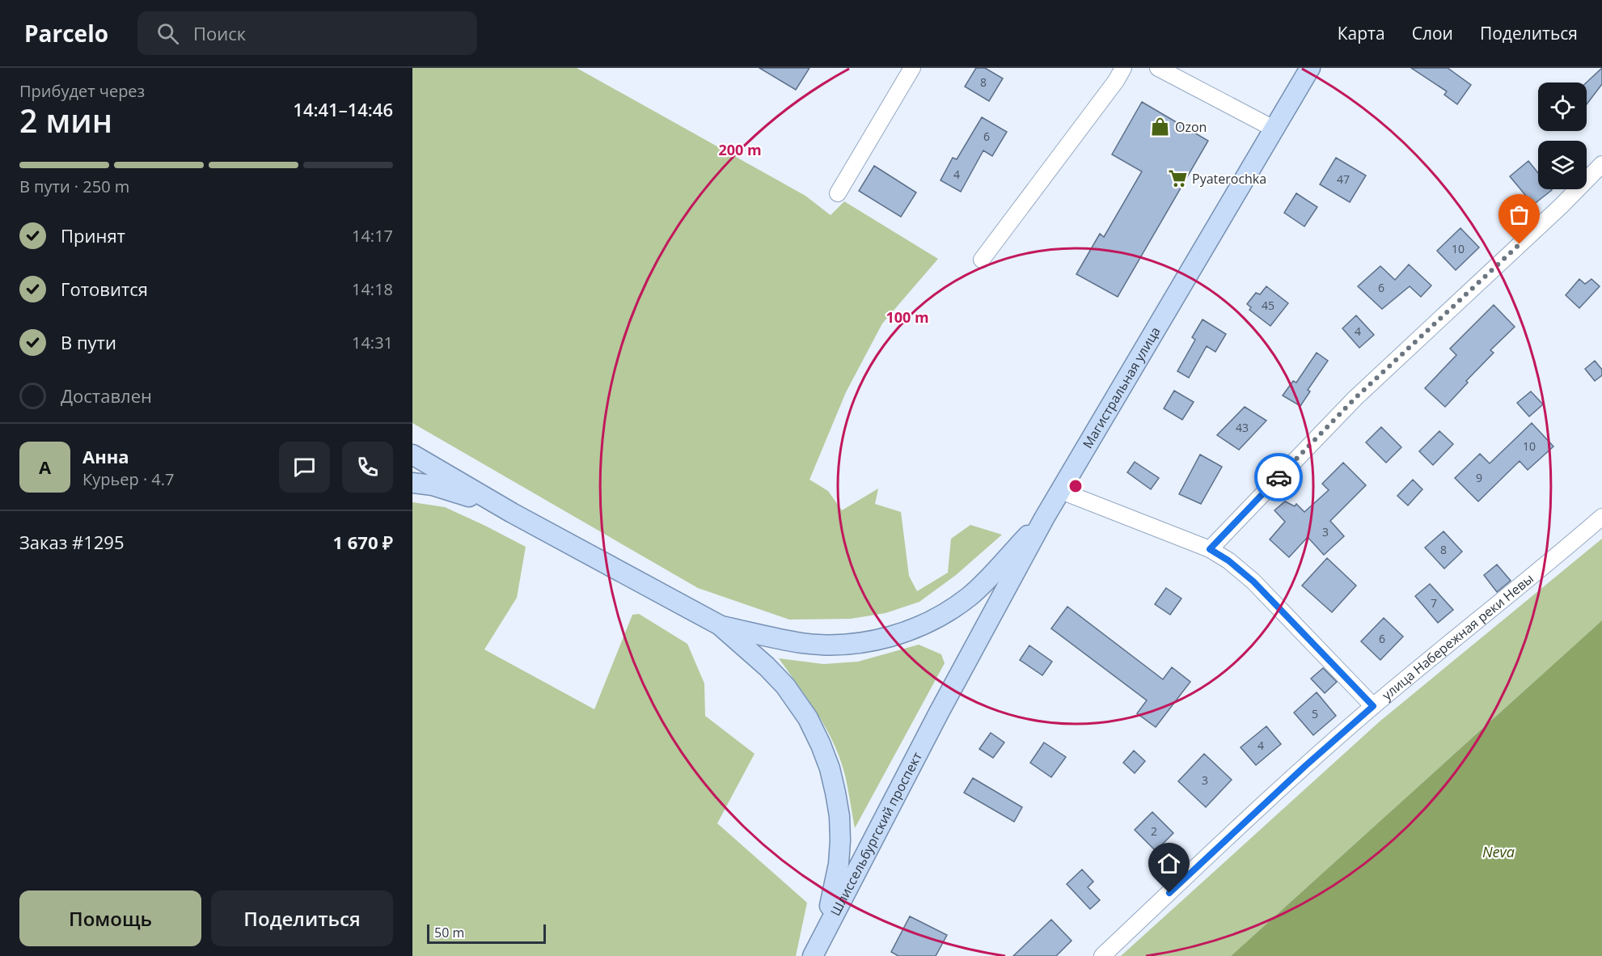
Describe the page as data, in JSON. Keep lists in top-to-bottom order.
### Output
{
  "streets": {
    "main road": ["Магистральная улица", "Шлиссельбургский проспект"],
    "street": ["улица Набережная реки Невы"]
  },
  "crossings": [
    ["Магистральная улица", "Шлиссельбургский проспект"]
  ],
  "water": ["Neva"],
  "places": {
    "shop": ["Ozon"],
    "supermarket": ["Pyaterochka"]
  },
  "house_numbers": [
    "8",
    "6",
    "4",
    "47",
    "10",
    "6",
    "45",
    "4",
    "43",
    "10",
    "9",
    "3",
    "8",
    "7",
    "6",
    "5",
    "4",
    "3",
    "2"
  ],
  "scale_bar": "50 m",
  "page": {
    "header": "Parcelo",
    "search": "Поиск",
    "nav": ["Карта", "Слои", "Поделиться"],
    "heading": ["2 мин", "Прибудет через", "14:41–14:46"],
    "panel": [
      "Анна",
      "Курьер · 4.7",
      "Заказ #1295",
      "1 670 ₽"
    ],
    "bar": "В пути · 250 m",
    "list": [
      ["Принят", "14:17"],
      ["Готовится", "14:18"],
      ["В пути", "14:31"],
      "Доставлен"
    ],
    "round": "А",
    "buttons": ["Помощь", "Поделиться"],
    "scale": "50 m"
  },
  "rings": ["200 m", "100 m"]
}
